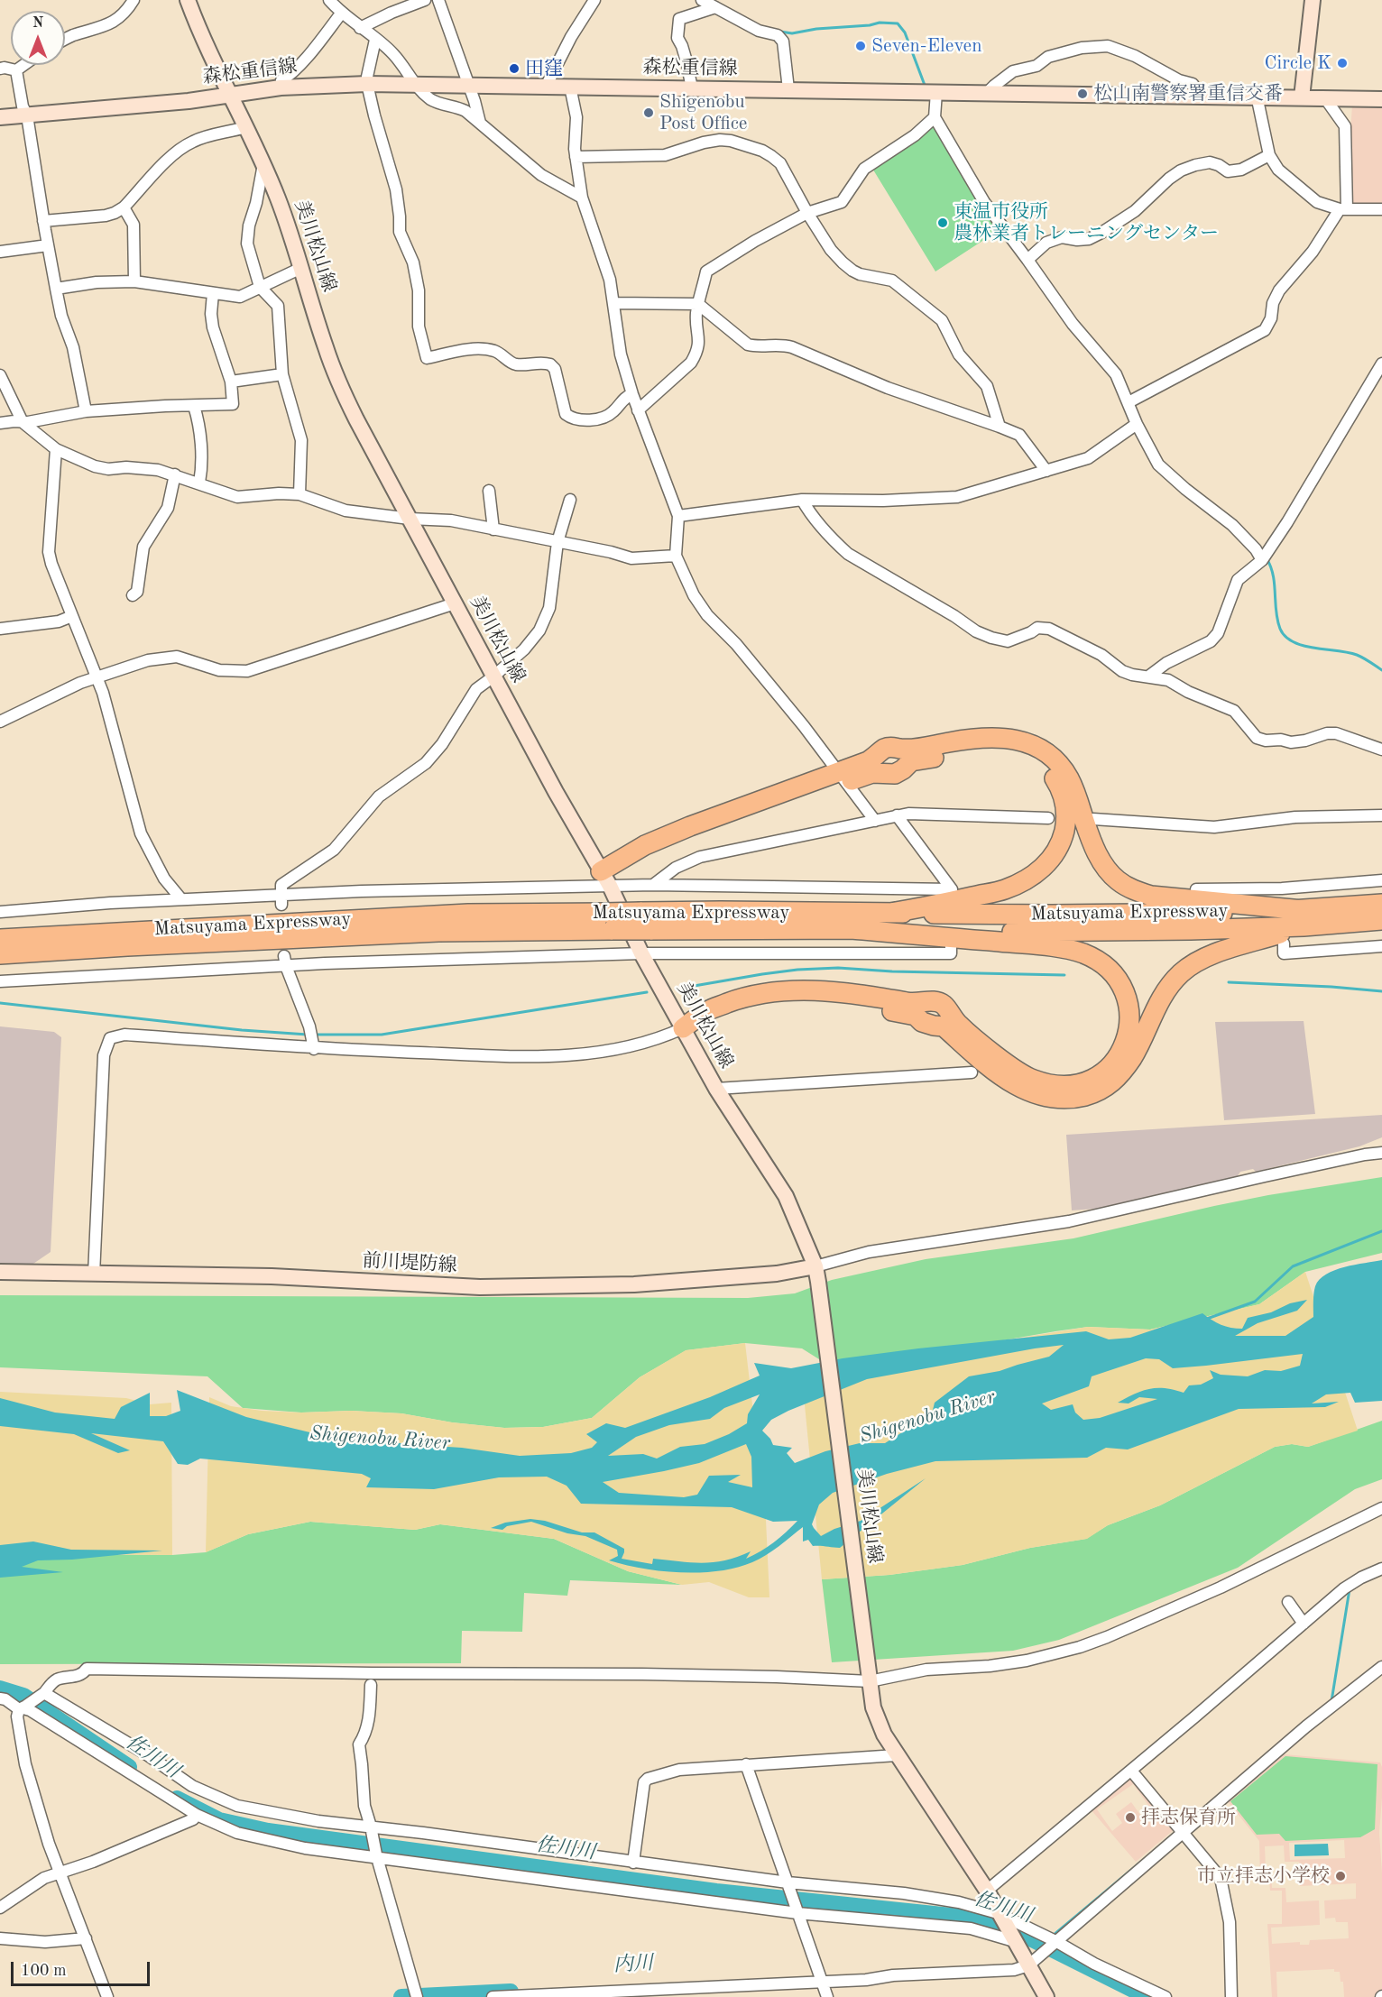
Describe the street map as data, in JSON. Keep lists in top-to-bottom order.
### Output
{
  "streets": {
    "highway": ["Matsuyama Expressway"],
    "main road": ["森松重信線", "美川松山線", "前川堤防線"]
  },
  "crossings": [
    ["森松重信線", "美川松山線"],
    ["美川松山線", "前川堤防線"]
  ],
  "water": ["Shigenobu River", "佐川川", "内川"],
  "places": [
    "Seven-Eleven",
    "Circle K",
    "田窪",
    "松山南警察署重信交番",
    "Shigenobu Post Office",
    "東温市役所 農林業者トレーニングセンター",
    "拝志保育所",
    "市立拝志小学校"
  ],
  "scale_bar": "100 m",
  "north": "top"
}
